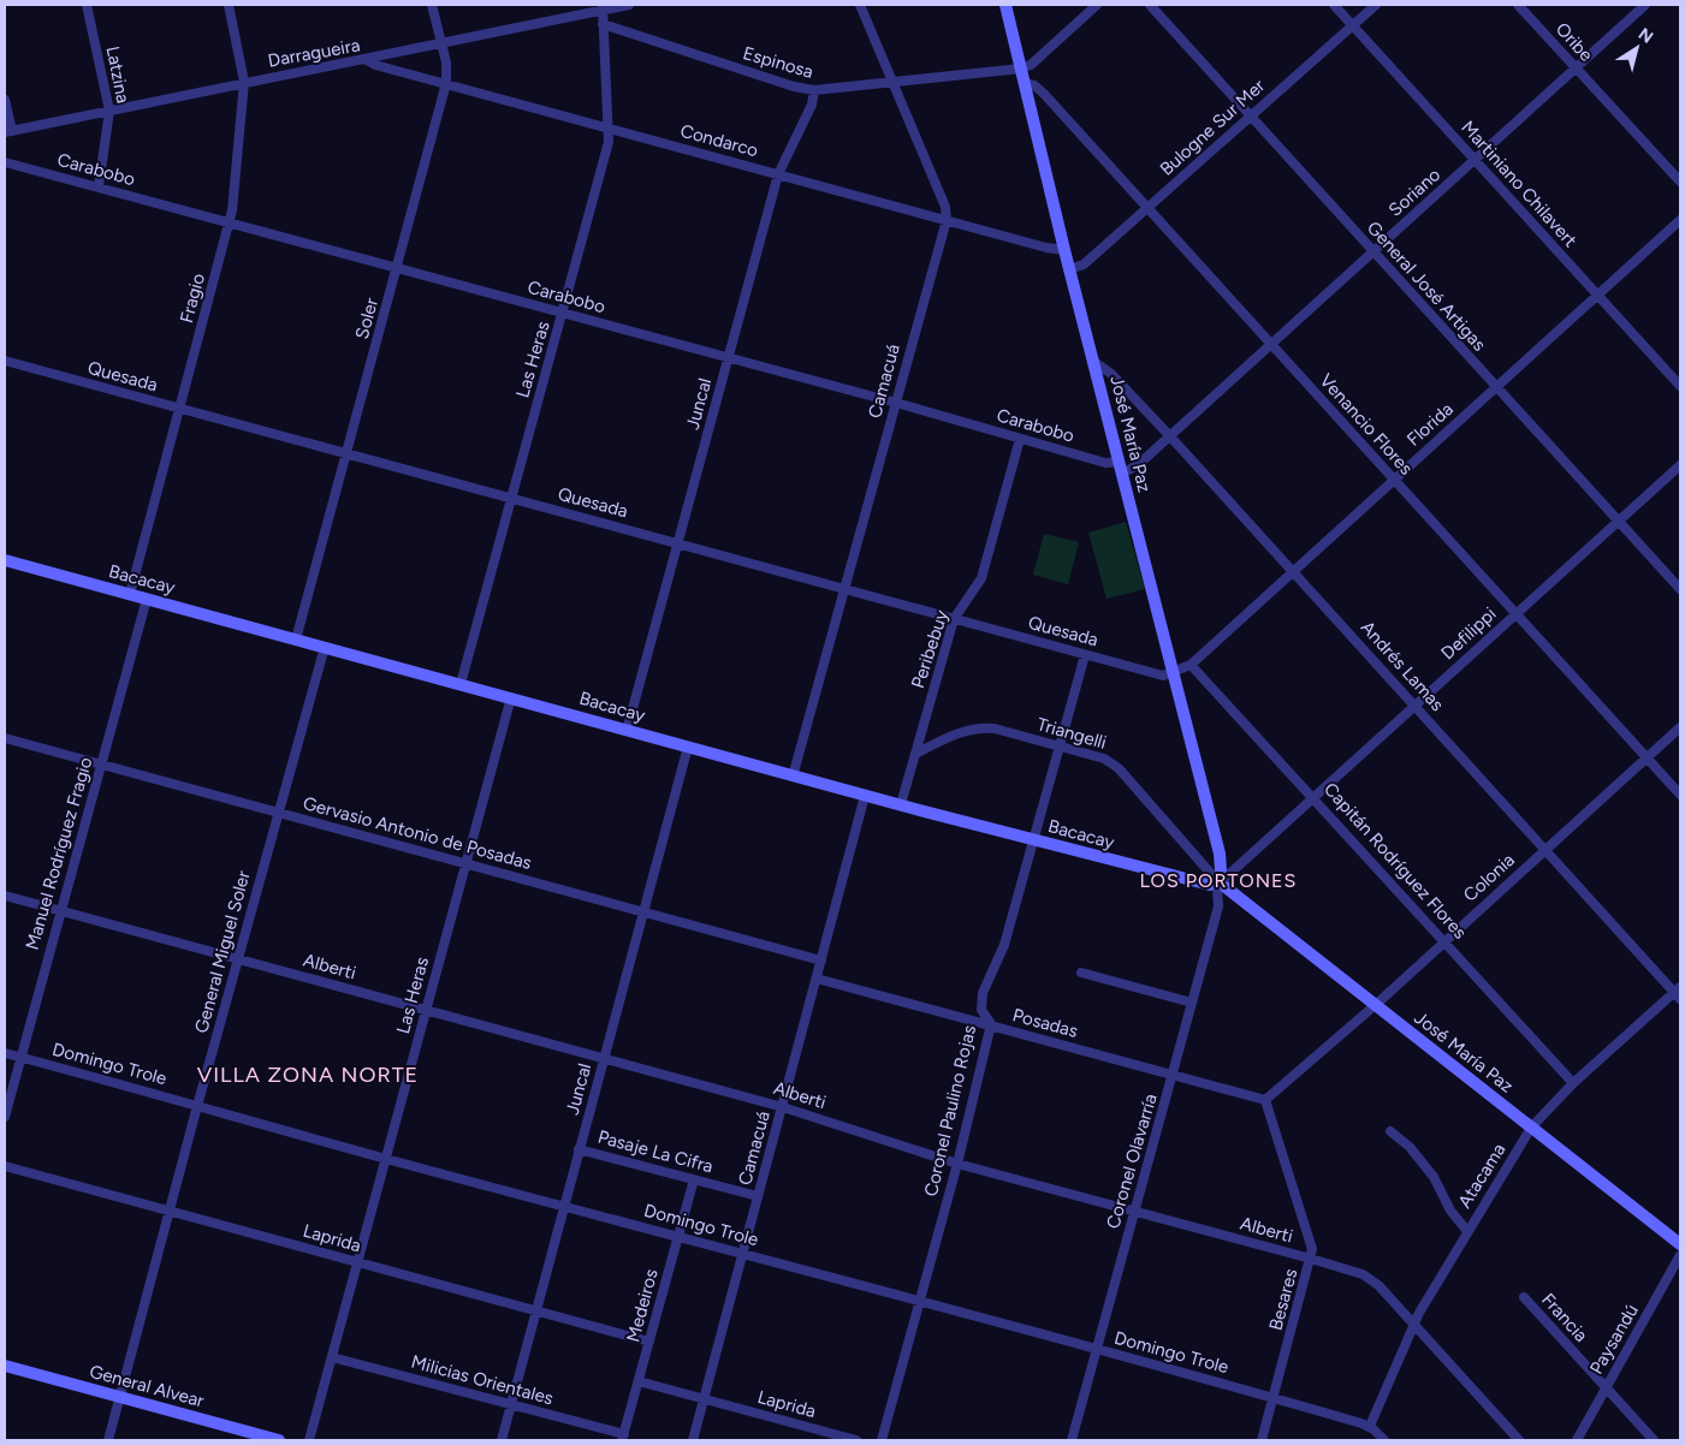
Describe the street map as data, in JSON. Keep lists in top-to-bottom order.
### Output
{
  "streets": {
    "street": [
      "Oribe",
      "Darragueira",
      "Espinosa",
      "Latzina",
      "Bulogne Sur Mer",
      "Condarco",
      "Carabobo",
      "Martiniano Chilavert",
      "Soriano",
      "General José Artigas",
      "Fragio",
      "Soler",
      "Las Heras",
      "Quesada",
      "Camacuá",
      "Juncal",
      "Venancio Flores",
      "Florida",
      "José María Paz",
      "Bacacay",
      "Defilippi",
      "Peribebuy",
      "Andrés Lamas",
      "Triangelli",
      "Gervasio Antonio de Posadas",
      "Manuel Rodríguez Fragio",
      "Capitán Rodríguez Flores",
      "Colonia",
      "General Miguel Soler",
      "Alberti",
      "Posadas",
      "Domingo Trole",
      "Coronel Paulino Rojas",
      "Pasaje La Cifra",
      "Coronel Olavarría",
      "Atacama",
      "Laprida",
      "Besares",
      "Medeiros",
      "Francia",
      "Paysandú",
      "Milicias Orientales",
      "General Alvear"
    ]
  },
  "crossings": [
    ["Oribe", "Soriano"],
    ["Darragueira", "Latzina"],
    ["Darragueira", "Condarco"],
    ["Darragueira", "Fragio"],
    ["Darragueira", "Soler"],
    ["Darragueira", "Las Heras"],
    ["Espinosa", "Las Heras"],
    ["Espinosa", "Juncal"],
    ["Espinosa", "José María Paz"],
    ["Latzina", "Carabobo"],
    ["Bulogne Sur Mer", "Martiniano Chilavert"],
    ["Bulogne Sur Mer", "General José Artigas"],
    ["Bulogne Sur Mer", "Venancio Flores"],
    ["Bulogne Sur Mer", "José María Paz"],
    ["Condarco", "Soler"],
    ["Condarco", "Las Heras"],
    ["Condarco", "Camacuá"],
    ["Condarco", "Juncal"],
    ["Condarco", "José María Paz"],
    ["Carabobo", "Soriano"],
    ["Carabobo", "Fragio"],
    ["Carabobo", "Soler"],
    ["Carabobo", "Las Heras"],
    ["Carabobo", "Camacuá"],
    ["Carabobo", "Juncal"],
    ["Carabobo", "José María Paz"],
    ["Carabobo", "Peribebuy"],
    ["Martiniano Chilavert", "Soriano"],
    ["Martiniano Chilavert", "Florida"],
    ["Soriano", "General José Artigas"],
    ["Soriano", "Venancio Flores"],
    ["Soriano", "José María Paz"],
    ["Soriano", "Andrés Lamas"],
    ["General José Artigas", "Florida"],
    ["General José Artigas", "Defilippi"],
    ["Fragio", "Quesada"],
    ["Fragio", "Bacacay"],
    ["Soler", "Quesada"],
    ["Soler", "Bacacay"],
    ["Las Heras", "Quesada"],
    ["Las Heras", "Bacacay"],
    ["Las Heras", "Gervasio Antonio de Posadas"],
    ["Las Heras", "Alberti"],
    ["Las Heras", "Domingo Trole"],
    ["Las Heras", "Laprida"],
    ["Las Heras", "Milicias Orientales"],
    ["Quesada", "Camacuá"],
    ["Quesada", "Juncal"],
    ["Quesada", "Florida"],
    ["Quesada", "José María Paz"],
    ["Quesada", "Peribebuy"],
    ["Quesada", "Coronel Paulino Rojas"],
    ["Camacuá", "Bacacay"],
    ["Camacuá", "Gervasio Antonio de Posadas"],
    ["Camacuá", "Alberti"],
    ["Camacuá", "Posadas"],
    ["Camacuá", "Domingo Trole"],
    ["Camacuá", "Pasaje La Cifra"],
    ["Camacuá", "Laprida"],
    ["Juncal", "Bacacay"],
    ["Juncal", "Gervasio Antonio de Posadas"],
    ["Juncal", "Alberti"],
    ["Juncal", "Domingo Trole"],
    ["Juncal", "Pasaje La Cifra"],
    ["Juncal", "Laprida"],
    ["Juncal", "Milicias Orientales"],
    ["Venancio Flores", "Florida"],
    ["Venancio Flores", "José María Paz"],
    ["Venancio Flores", "Defilippi"],
    ["Venancio Flores", "Colonia"],
    ["Florida", "José María Paz"],
    ["Florida", "Andrés Lamas"],
    ["Florida", "Capitán Rodríguez Flores"],
    ["José María Paz", "Bacacay"],
    ["José María Paz", "Defilippi"],
    ["José María Paz", "Andrés Lamas"],
    ["José María Paz", "Triangelli"],
    ["José María Paz", "Colonia"],
    ["José María Paz", "Coronel Olavarría"],
    ["José María Paz", "Atacama"],
    ["Bacacay", "Defilippi"],
    ["Bacacay", "Peribebuy"],
    ["Bacacay", "Triangelli"],
    ["Bacacay", "Manuel Rodríguez Fragio"],
    ["Bacacay", "General Miguel Soler"],
    ["Bacacay", "Coronel Paulino Rojas"],
    ["Bacacay", "Coronel Olavarría"],
    ["Defilippi", "Andrés Lamas"],
    ["Defilippi", "Triangelli"],
    ["Defilippi", "Capitán Rodríguez Flores"],
    ["Defilippi", "Coronel Olavarría"],
    ["Peribebuy", "Triangelli"],
    ["Andrés Lamas", "Colonia"],
    ["Andrés Lamas", "Atacama"],
    ["Triangelli", "Coronel Paulino Rojas"],
    ["Triangelli", "Coronel Olavarría"],
    ["Gervasio Antonio de Posadas", "Manuel Rodríguez Fragio"],
    ["Gervasio Antonio de Posadas", "General Miguel Soler"],
    ["Manuel Rodríguez Fragio", "Alberti"],
    ["Manuel Rodríguez Fragio", "Domingo Trole"],
    ["Capitán Rodríguez Flores", "Colonia"],
    ["Capitán Rodríguez Flores", "Atacama"],
    ["Colonia", "Posadas"],
    ["Colonia", "Besares"],
    ["General Miguel Soler", "Alberti"],
    ["General Miguel Soler", "Domingo Trole"],
    ["General Miguel Soler", "Laprida"],
    ["General Miguel Soler", "General Alvear"],
    ["Alberti", "Coronel Paulino Rojas"],
    ["Alberti", "Coronel Olavarría"],
    ["Alberti", "Atacama"],
    ["Alberti", "Besares"],
    ["Posadas", "Coronel Paulino Rojas"],
    ["Posadas", "Coronel Olavarría"],
    ["Posadas", "Besares"],
    ["Domingo Trole", "Coronel Paulino Rojas"],
    ["Domingo Trole", "Coronel Olavarría"],
    ["Domingo Trole", "Atacama"],
    ["Domingo Trole", "Besares"],
    ["Domingo Trole", "Medeiros"],
    ["Pasaje La Cifra", "Medeiros"],
    ["Laprida", "Medeiros"],
    ["Medeiros", "Milicias Orientales"],
    ["Francia", "Paysandú"]
  ],
  "districts": ["LOS PORTONES", "VILLA ZONA NORTE"],
  "north": "top right"
}
